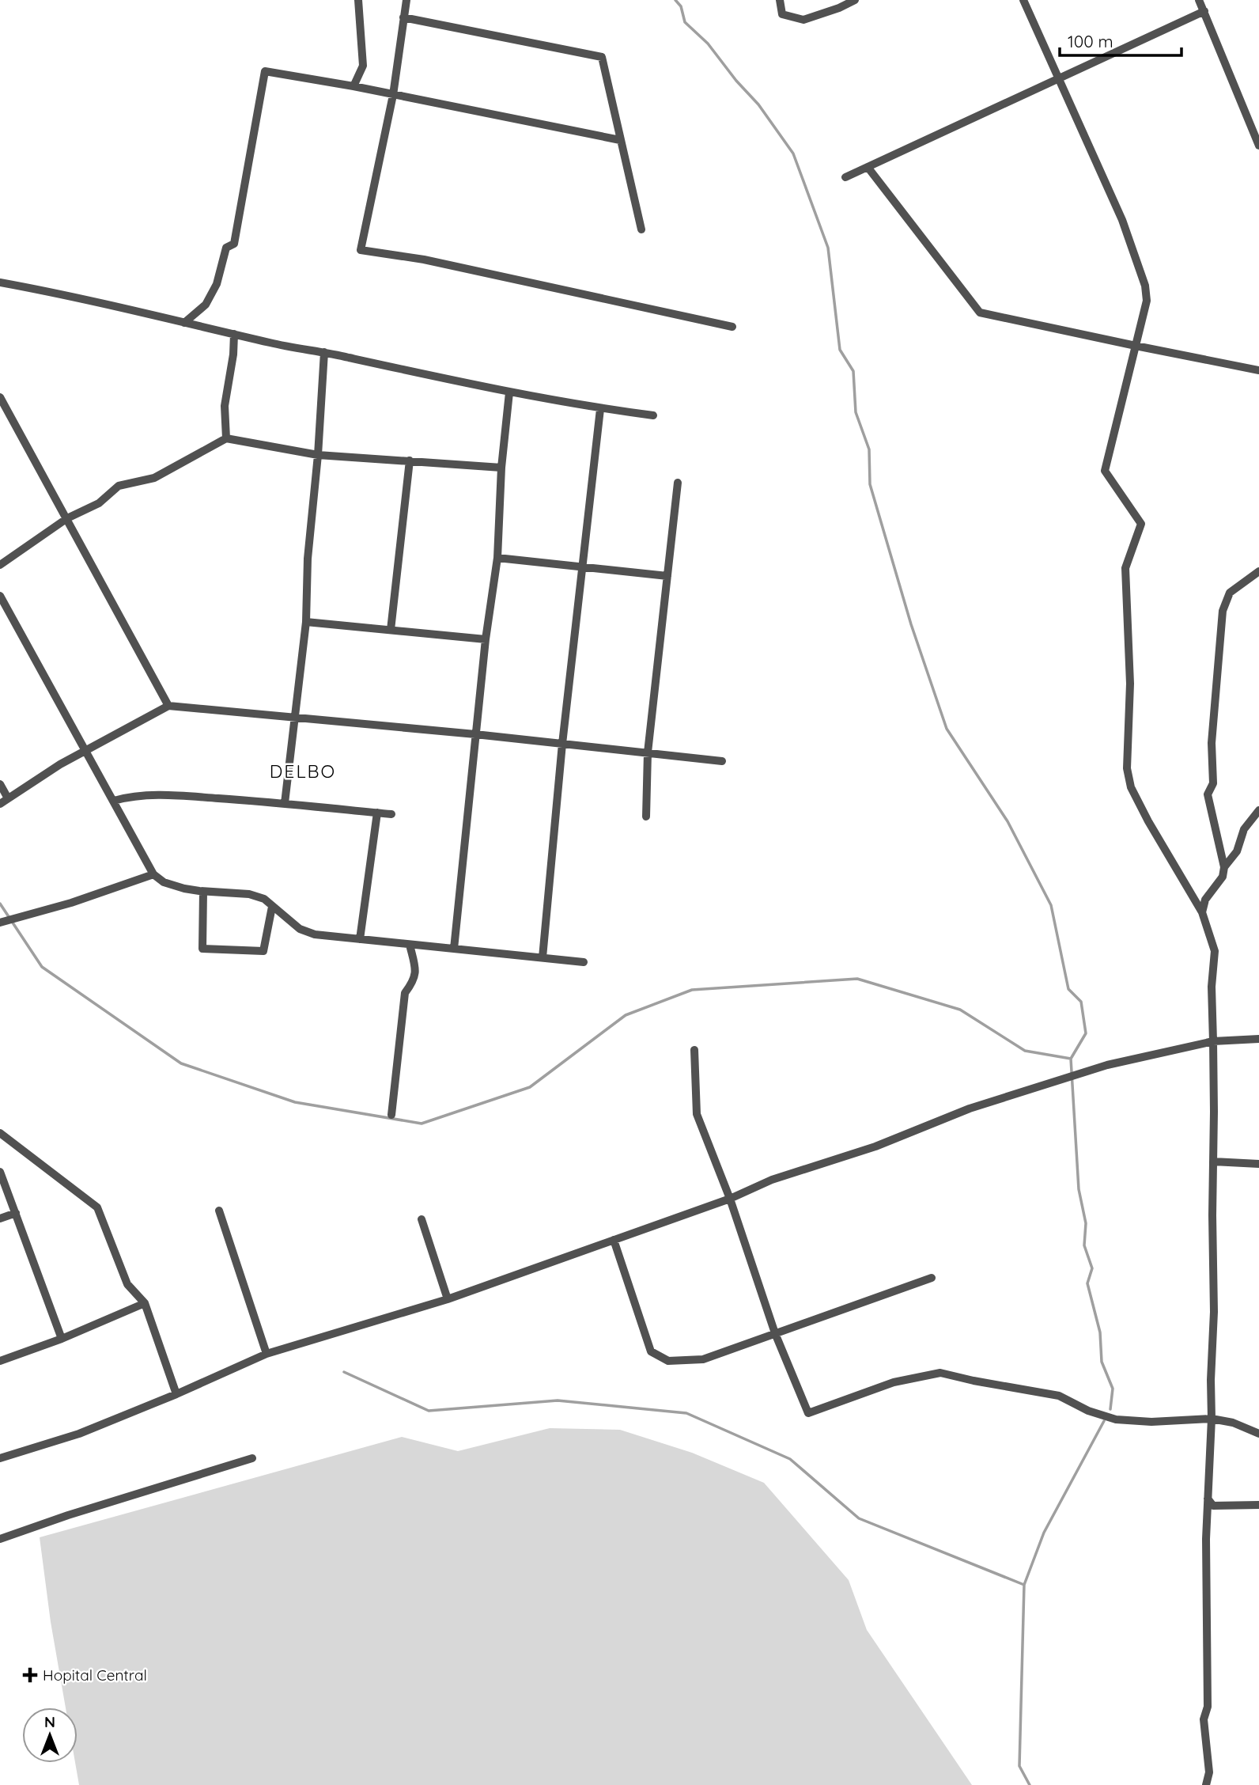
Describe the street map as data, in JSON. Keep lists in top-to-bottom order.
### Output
{
  "districts": ["DELBO"],
  "places": {
    "health": ["Hopital Central"]
  },
  "scale_bar": "100 m",
  "north": "top"
}
